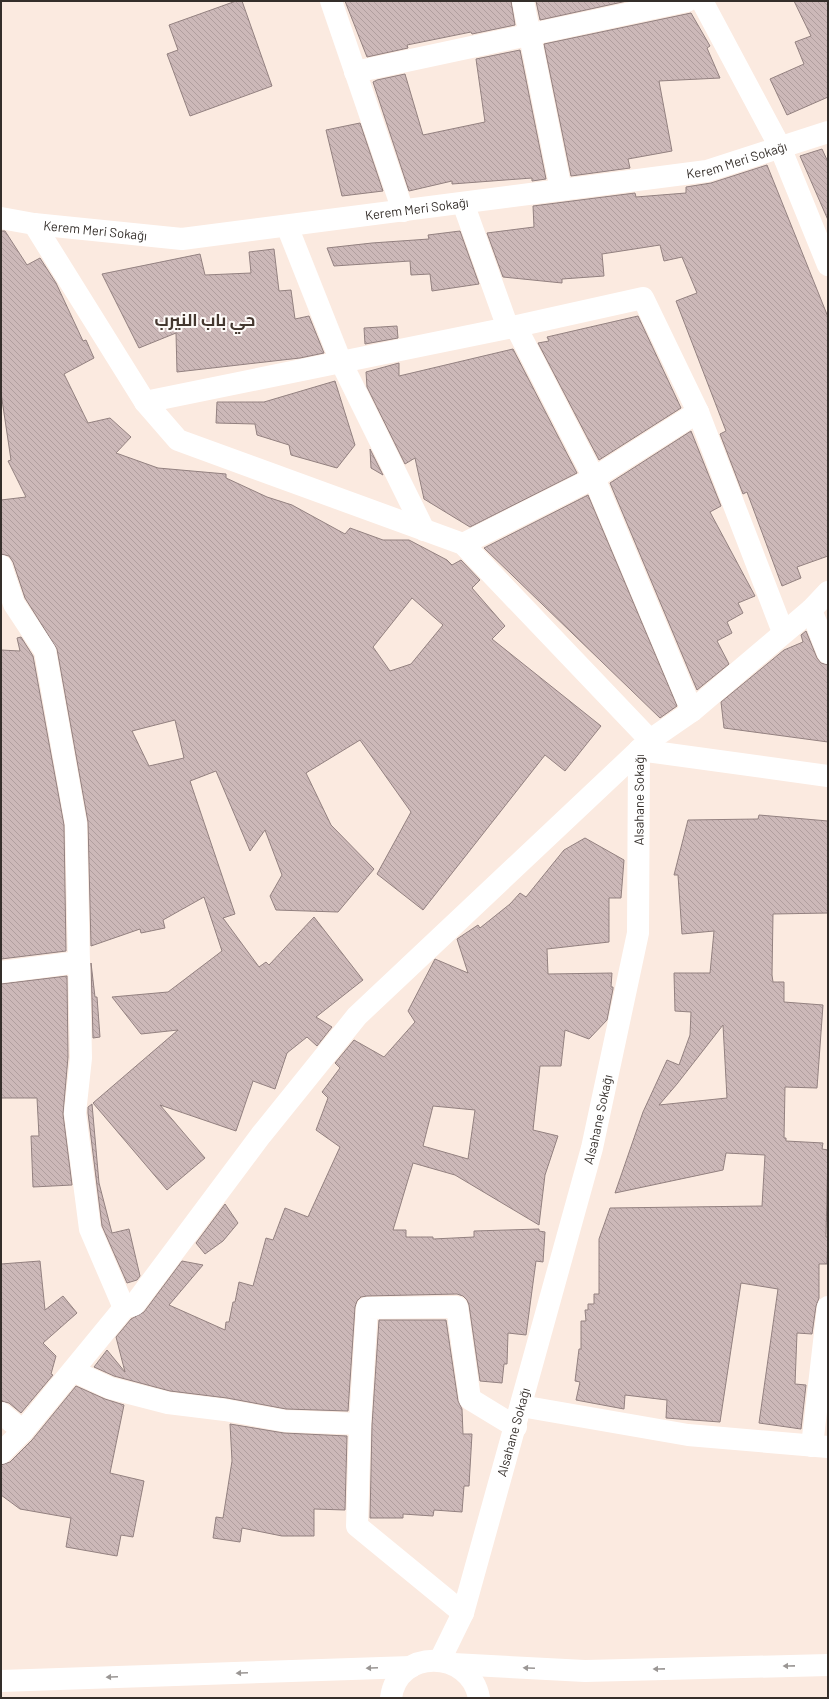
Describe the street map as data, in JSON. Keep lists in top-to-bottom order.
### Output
{
  "streets": {
    "street": ["Kerem Meri Sokağı", "Alsahane Sokağı"]
  },
  "districts": ["حي باب النيرب"]
}
